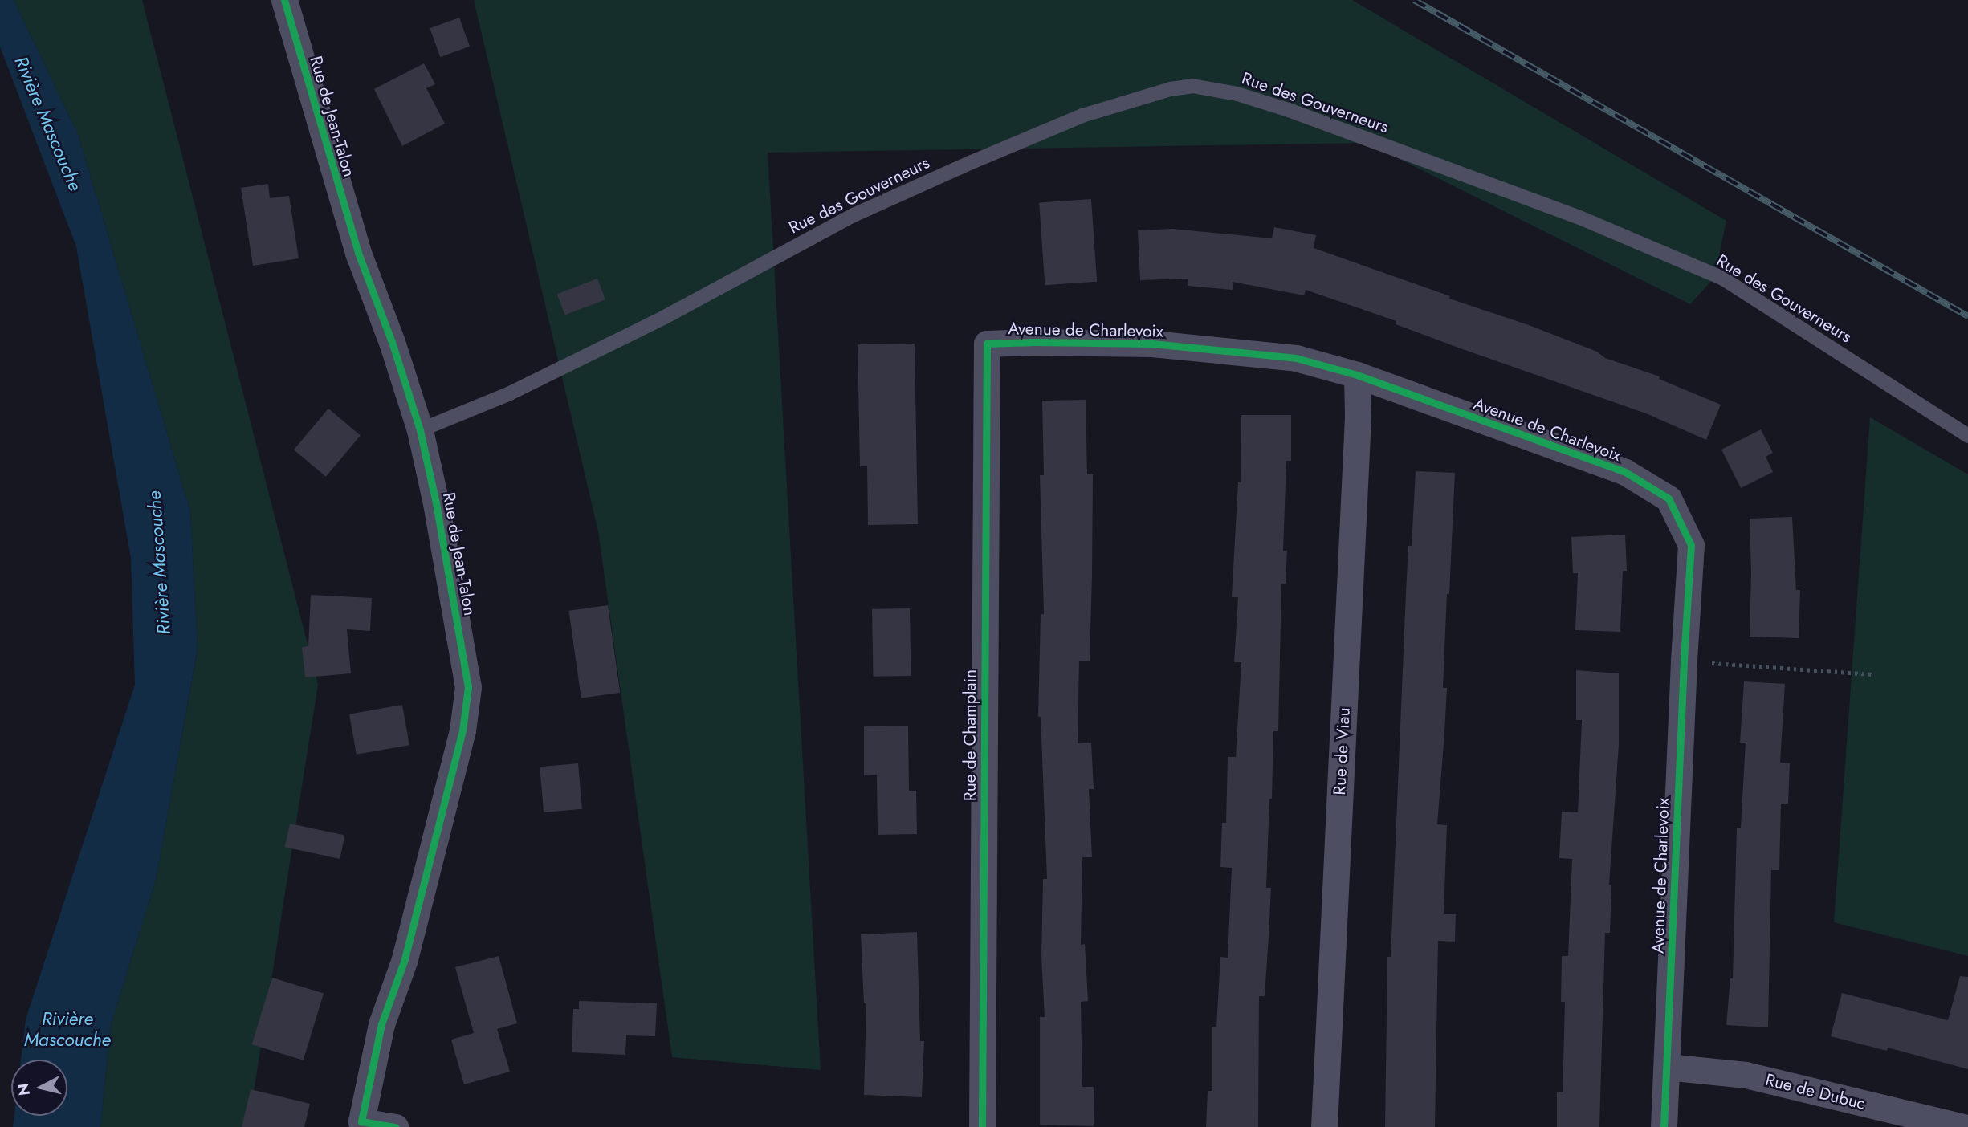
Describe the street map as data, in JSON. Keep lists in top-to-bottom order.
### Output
{
  "streets": {
    "street": [
      "Rue de Jean-Talon",
      "Avenue de Charlevoix",
      "Rue de Champlain",
      "Rue de Viau",
      "Rue de Dubuc"
    ],
    "lane": ["Rue des Gouverneurs"]
  },
  "crossings": [
    ["Rue des Gouverneurs", "Rue de Jean-Talon"],
    ["Avenue de Charlevoix", "Rue de Champlain"],
    ["Avenue de Charlevoix", "Rue de Viau"],
    ["Avenue de Charlevoix", "Rue de Dubuc"]
  ],
  "water": ["Rivière Mascouche"],
  "north": "left"
}
